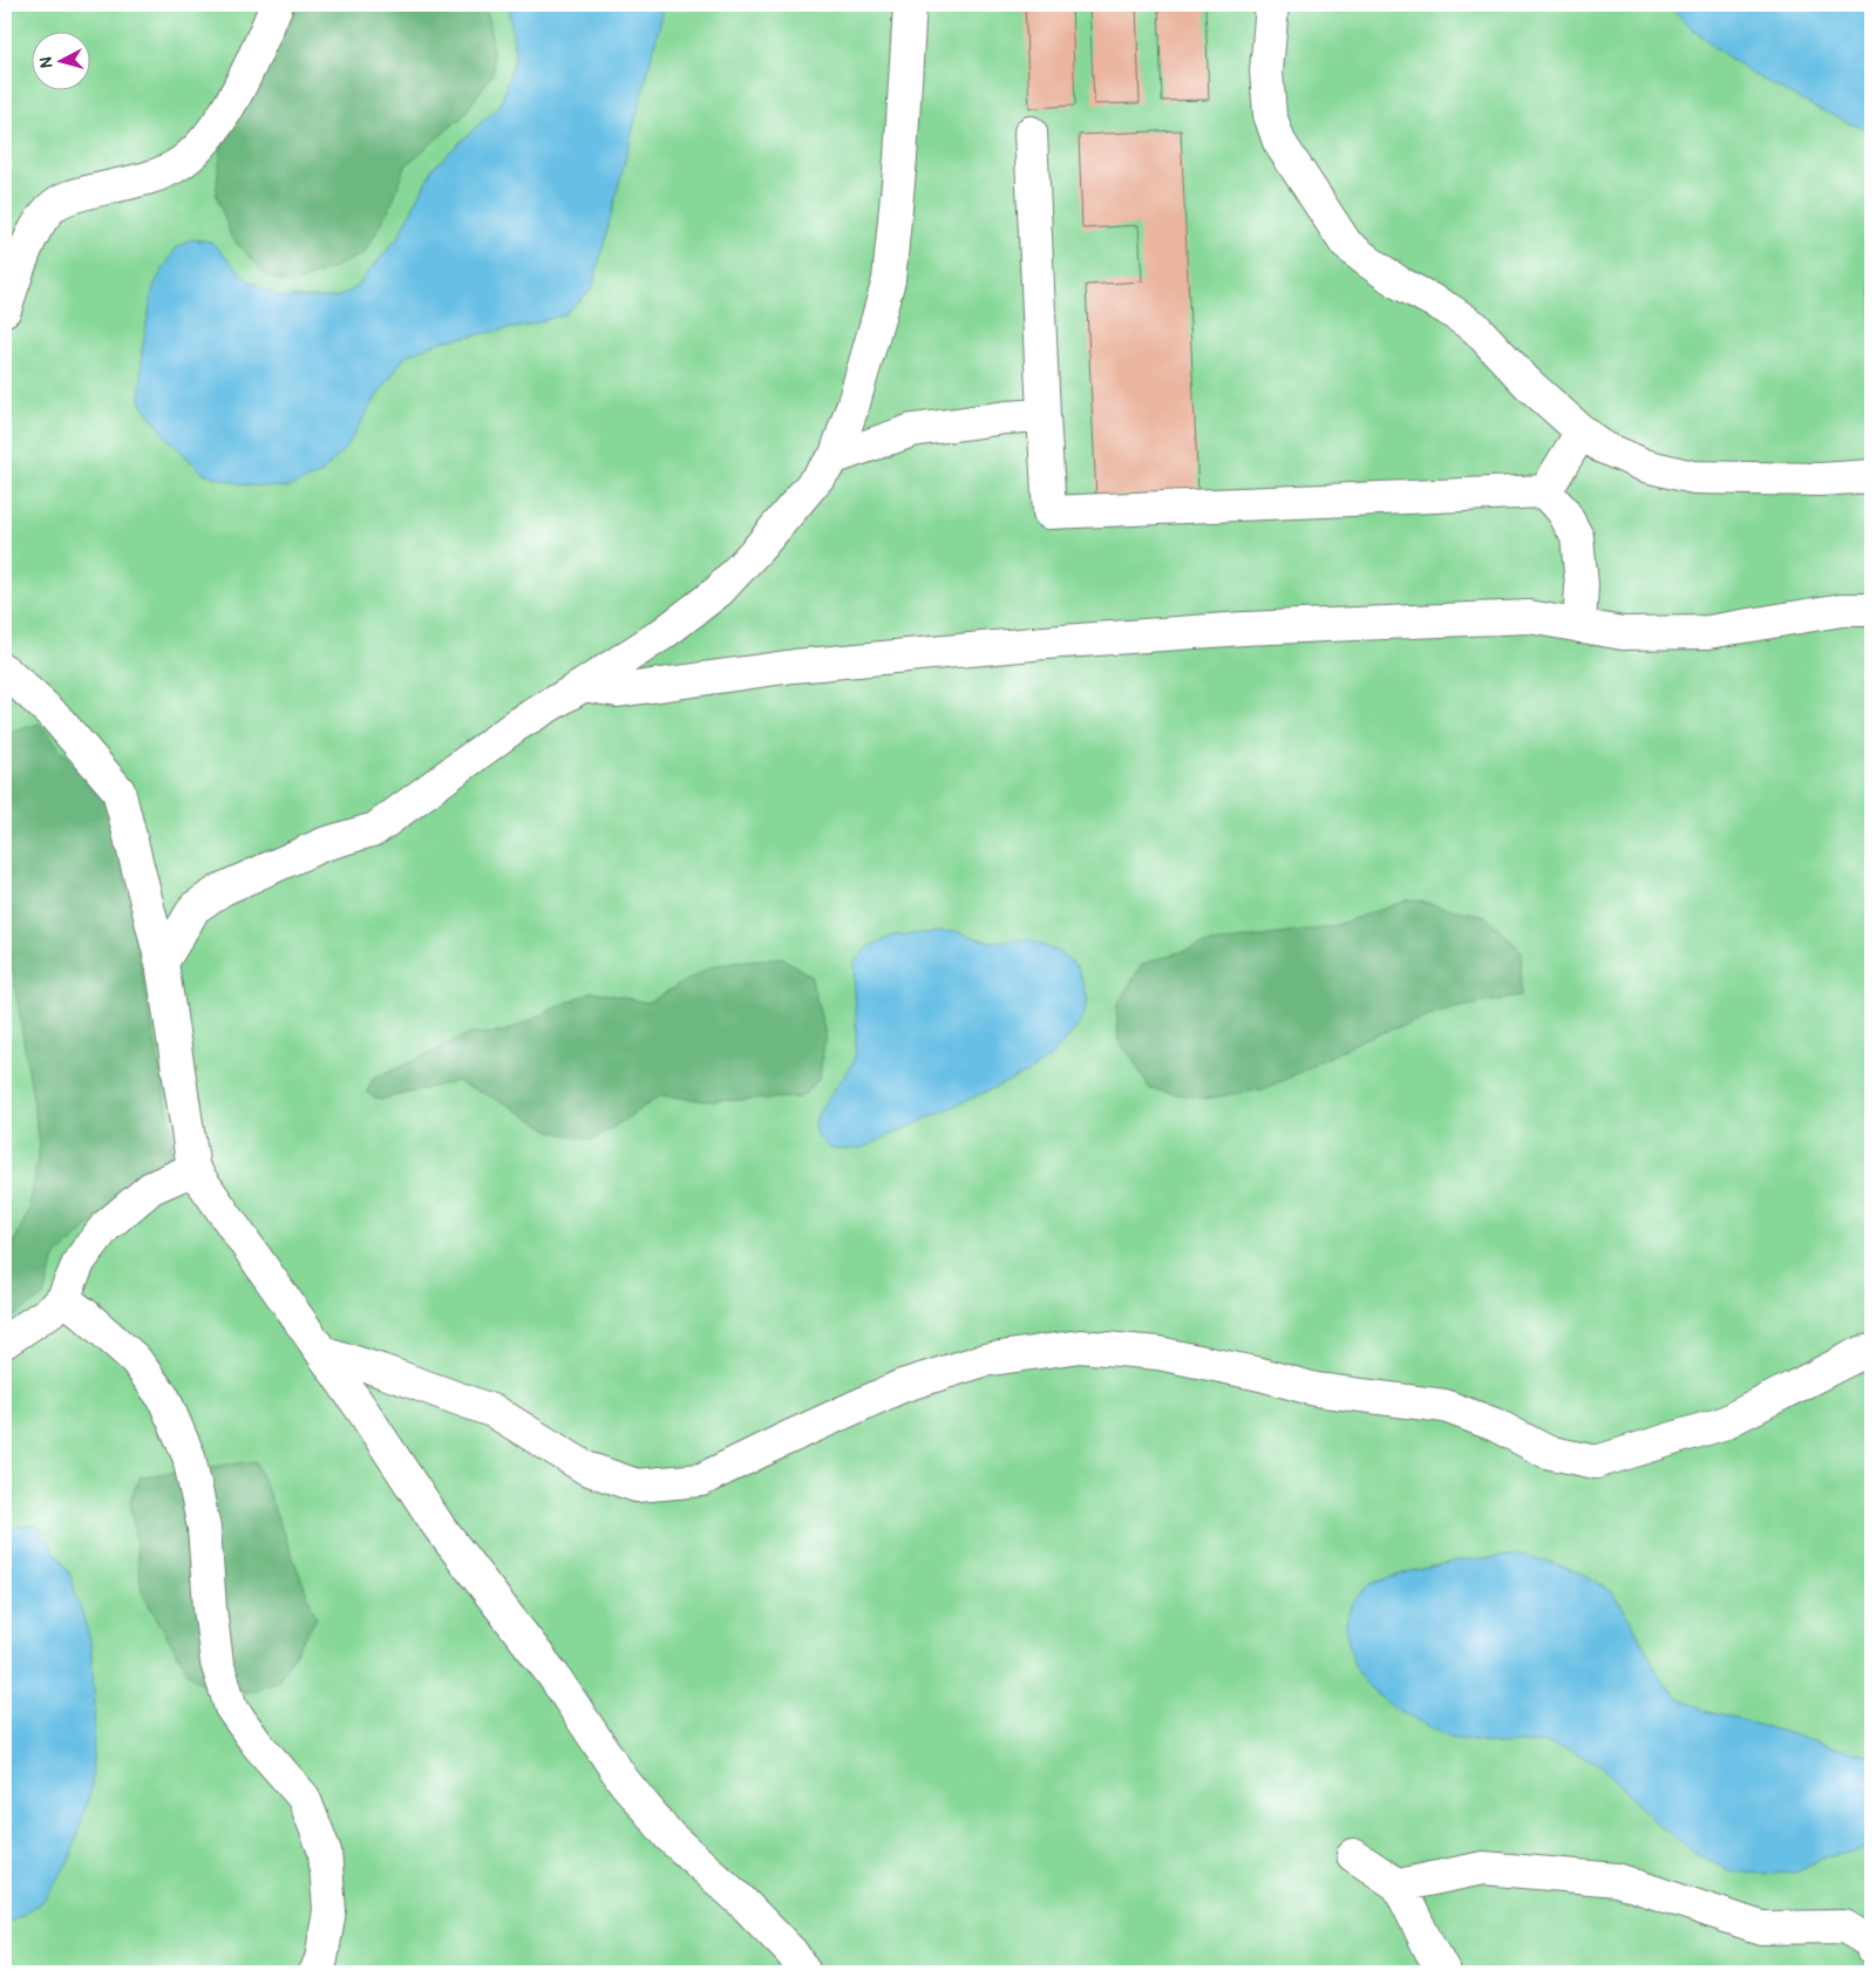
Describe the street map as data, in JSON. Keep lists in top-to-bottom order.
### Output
{
  "north": "left"
}
